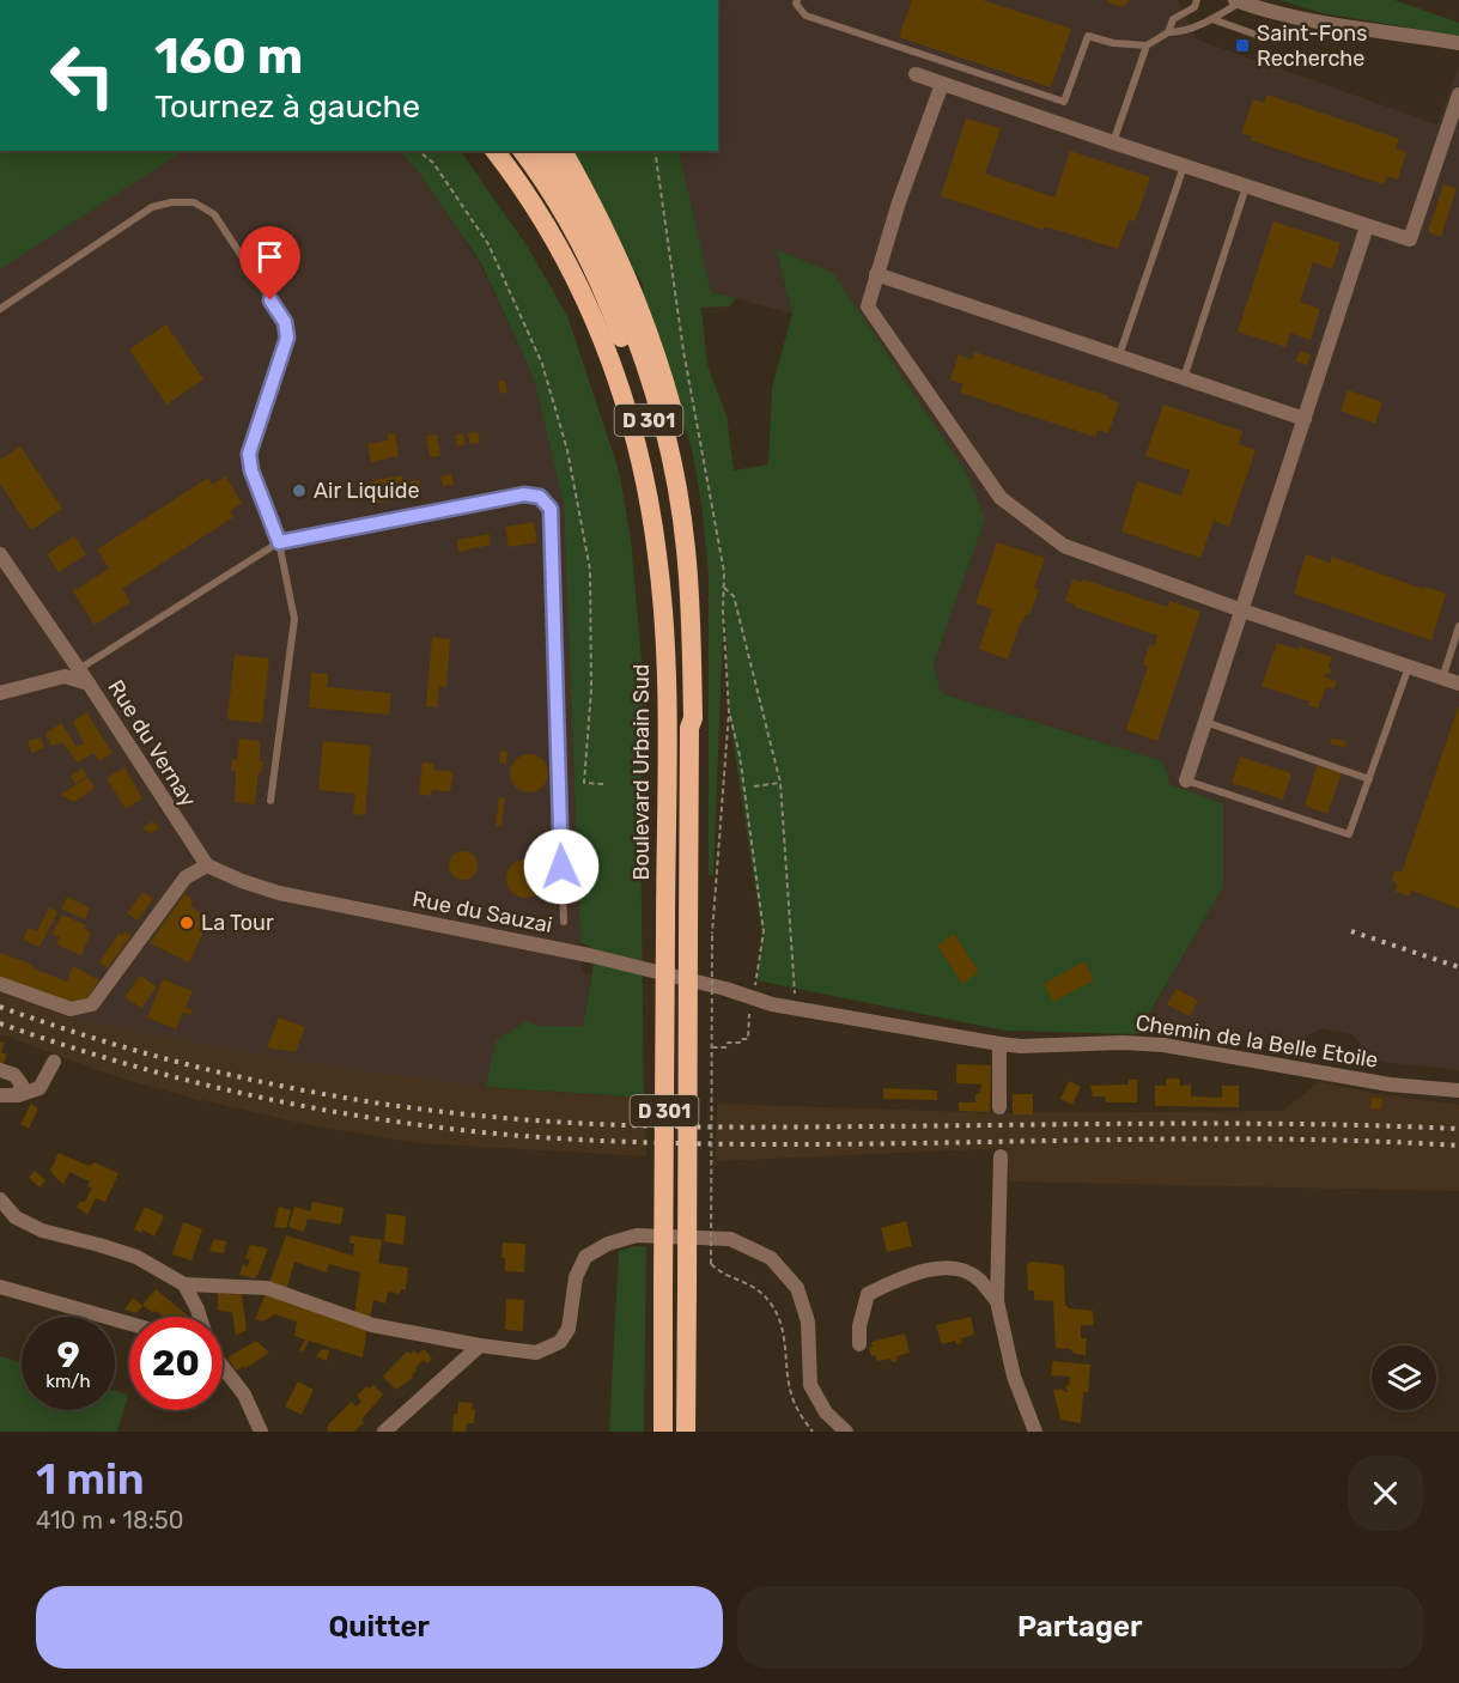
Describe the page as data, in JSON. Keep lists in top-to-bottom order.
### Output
{
  "streets": {
    "highway": ["D 301", "Boulevard Urbain Sud"],
    "street": ["Rue du Vernay", "Rue du Sauzai", "Chemin de la Belle Etoile"]
  },
  "crossings": [
    ["Rue du Vernay", "Rue du Sauzai"],
    ["Rue du Sauzai", "Chemin de la Belle Etoile"]
  ],
  "places": {
    "transit": ["Saint-Fons Recherche"],
    "other": ["Air Liquide", "La Tour"]
  },
  "page": {
    "turn": ["160 m", "Tournez à gauche"],
    "speed": "9 km/h",
    "limit": "20",
    "heading": ["1 min", "410 m · 18:50"],
    "buttons": ["Quitter", "Partager"]
  }
}
